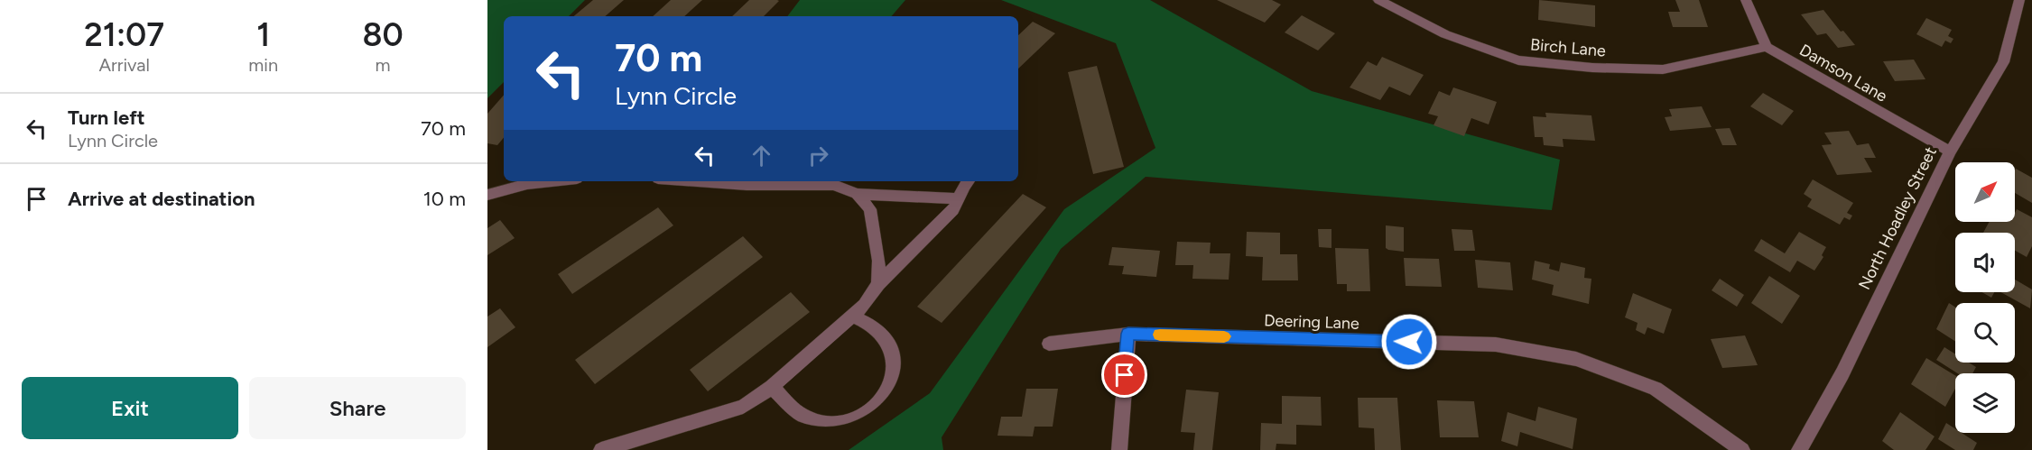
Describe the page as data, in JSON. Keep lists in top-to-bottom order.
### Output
{
  "streets": {
    "street": [
      "Birch Lane",
      "Damson Lane",
      "North Hoadley Street",
      "Deering Lane"
    ]
  },
  "crossings": [
    ["Birch Lane", "Damson Lane"],
    ["Damson Lane", "North Hoadley Street"]
  ],
  "north": "top right",
  "page": {
    "eta": [
      "21:07",
      "Arrival",
      "1",
      "min",
      "80",
      "m"
    ],
    "turn": ["70 m", "Lynn Circle"],
    "list": [
      {
        "name": "Turn left",
        "note": "Lynn Circle",
        "value": "70 m"
      },
      {
        "name": "Arrive at destination",
        "value": "10 m"
      }
    ],
    "buttons": ["Exit", "Share"]
  }
}
